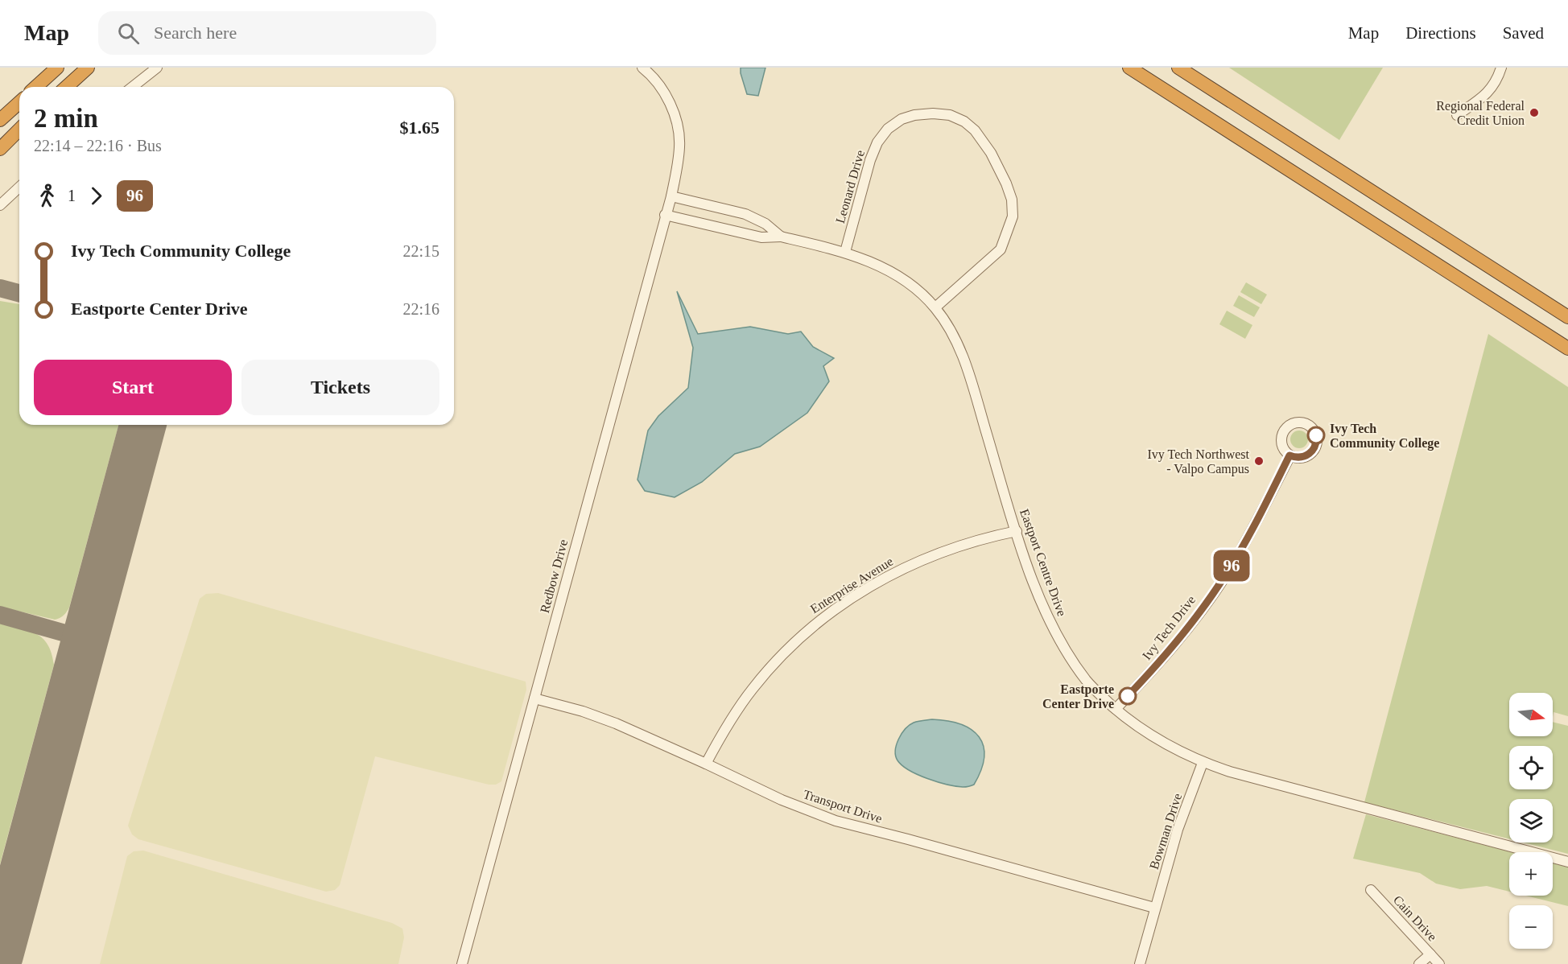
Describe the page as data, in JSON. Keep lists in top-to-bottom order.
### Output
{
  "streets": {
    "street": [
      "Leonard Drive",
      "Eastport Centre Drive",
      "Redbow Drive",
      "Enterprise Avenue",
      "Ivy Tech Drive",
      "Transport Drive",
      "Bowman Drive",
      "Cain Drive"
    ]
  },
  "crossings": [
    ["Leonard Drive", "Eastport Centre Drive"],
    ["Eastport Centre Drive", "Redbow Drive"],
    ["Eastport Centre Drive", "Enterprise Avenue"],
    ["Eastport Centre Drive", "Ivy Tech Drive"],
    ["Eastport Centre Drive", "Bowman Drive"],
    ["Redbow Drive", "Transport Drive"],
    ["Enterprise Avenue", "Transport Drive"],
    ["Transport Drive", "Bowman Drive"]
  ],
  "places": [
    "Regional Federal Credit Union",
    "Ivy Tech Community College",
    "Ivy Tech Northwest - Valpo Campus",
    "Eastporte Center Drive"
  ],
  "lines": ["bus line 96"],
  "north": "right",
  "page": {
    "header": "Map",
    "search": "Search here",
    "nav": ["Map", "Directions", "Saved"],
    "on_map": "96",
    "heading": ["2 min", "22:14 – 22:16 · Bus", "$1.65"],
    "legs": ["1", "96"],
    "list": [
      {
        "name": "Ivy Tech Community College",
        "value": "22:15"
      },
      {
        "name": "Eastporte Center Drive",
        "value": "22:16"
      }
    ],
    "buttons": ["Start", "Tickets"],
    "map_buttons": ["+", "−"]
  }
}
